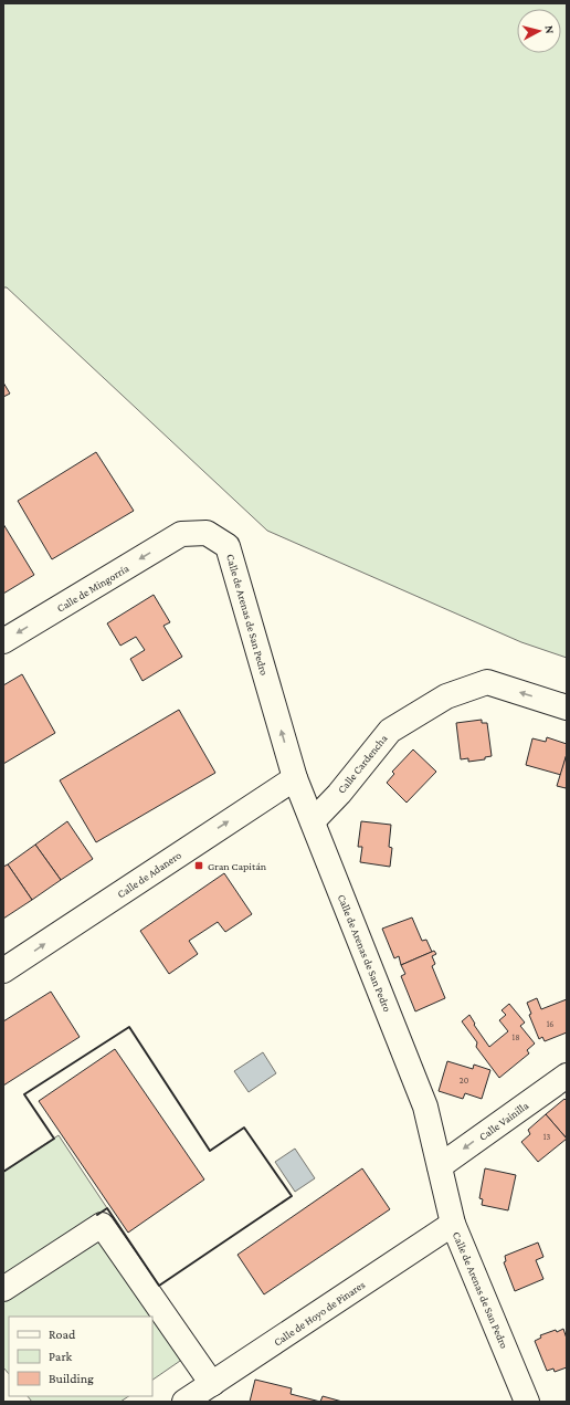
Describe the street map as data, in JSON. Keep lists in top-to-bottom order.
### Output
{
  "streets": {
    "street": [
      "Calle de Mingorría",
      "Calle de Arenas de San Pedro",
      "Calle Cardencha",
      "Calle de Adanero",
      "Calle Vainilla",
      "Calle de Hoyo de Pinares"
    ]
  },
  "crossings": [
    ["Calle de Mingorría", "Calle de Arenas de San Pedro"],
    ["Calle de Arenas de San Pedro", "Calle Cardencha"],
    ["Calle de Arenas de San Pedro", "Calle de Adanero"],
    ["Calle de Arenas de San Pedro", "Calle Vainilla"],
    ["Calle de Arenas de San Pedro", "Calle de Hoyo de Pinares"]
  ],
  "one_way": [
    "Calle de Mingorría",
    "Calle Cardencha",
    "Calle de Adanero",
    "Calle Vainilla"
  ],
  "places": {
    "transit": ["Gran Capitán"]
  },
  "house_numbers": [
    "16",
    "18",
    "20",
    "13"
  ],
  "legend": ["Road", "Park", "Building"],
  "north": "right"
}
